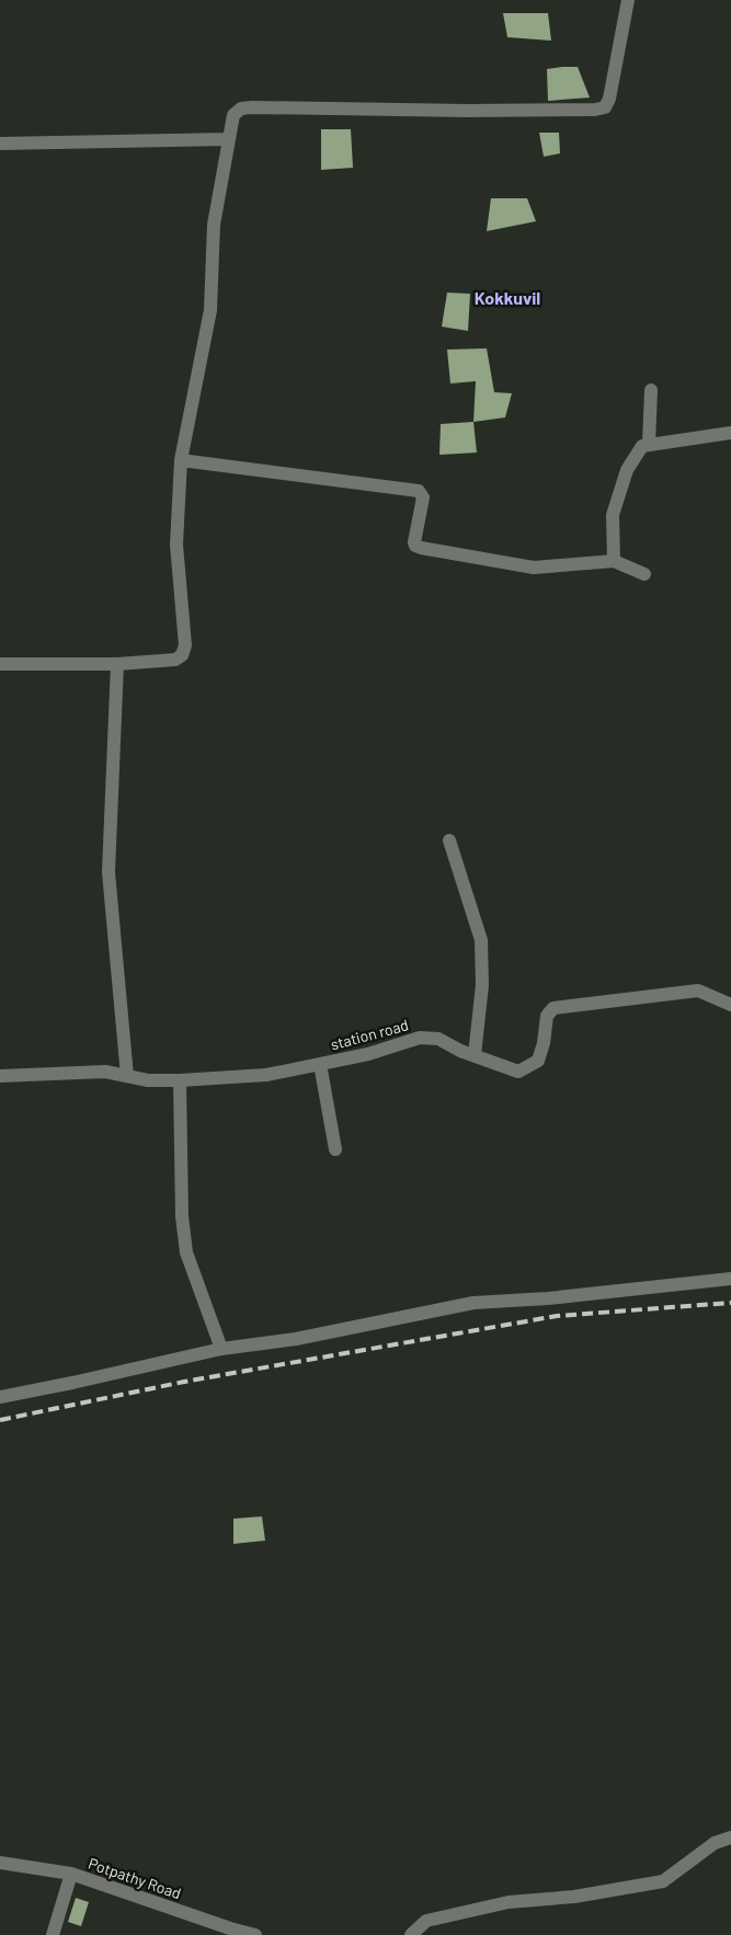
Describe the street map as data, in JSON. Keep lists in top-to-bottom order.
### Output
{
  "streets": {
    "street": ["station road", "Potpathy Road"]
  },
  "districts": ["Kokkuvil"]
}
